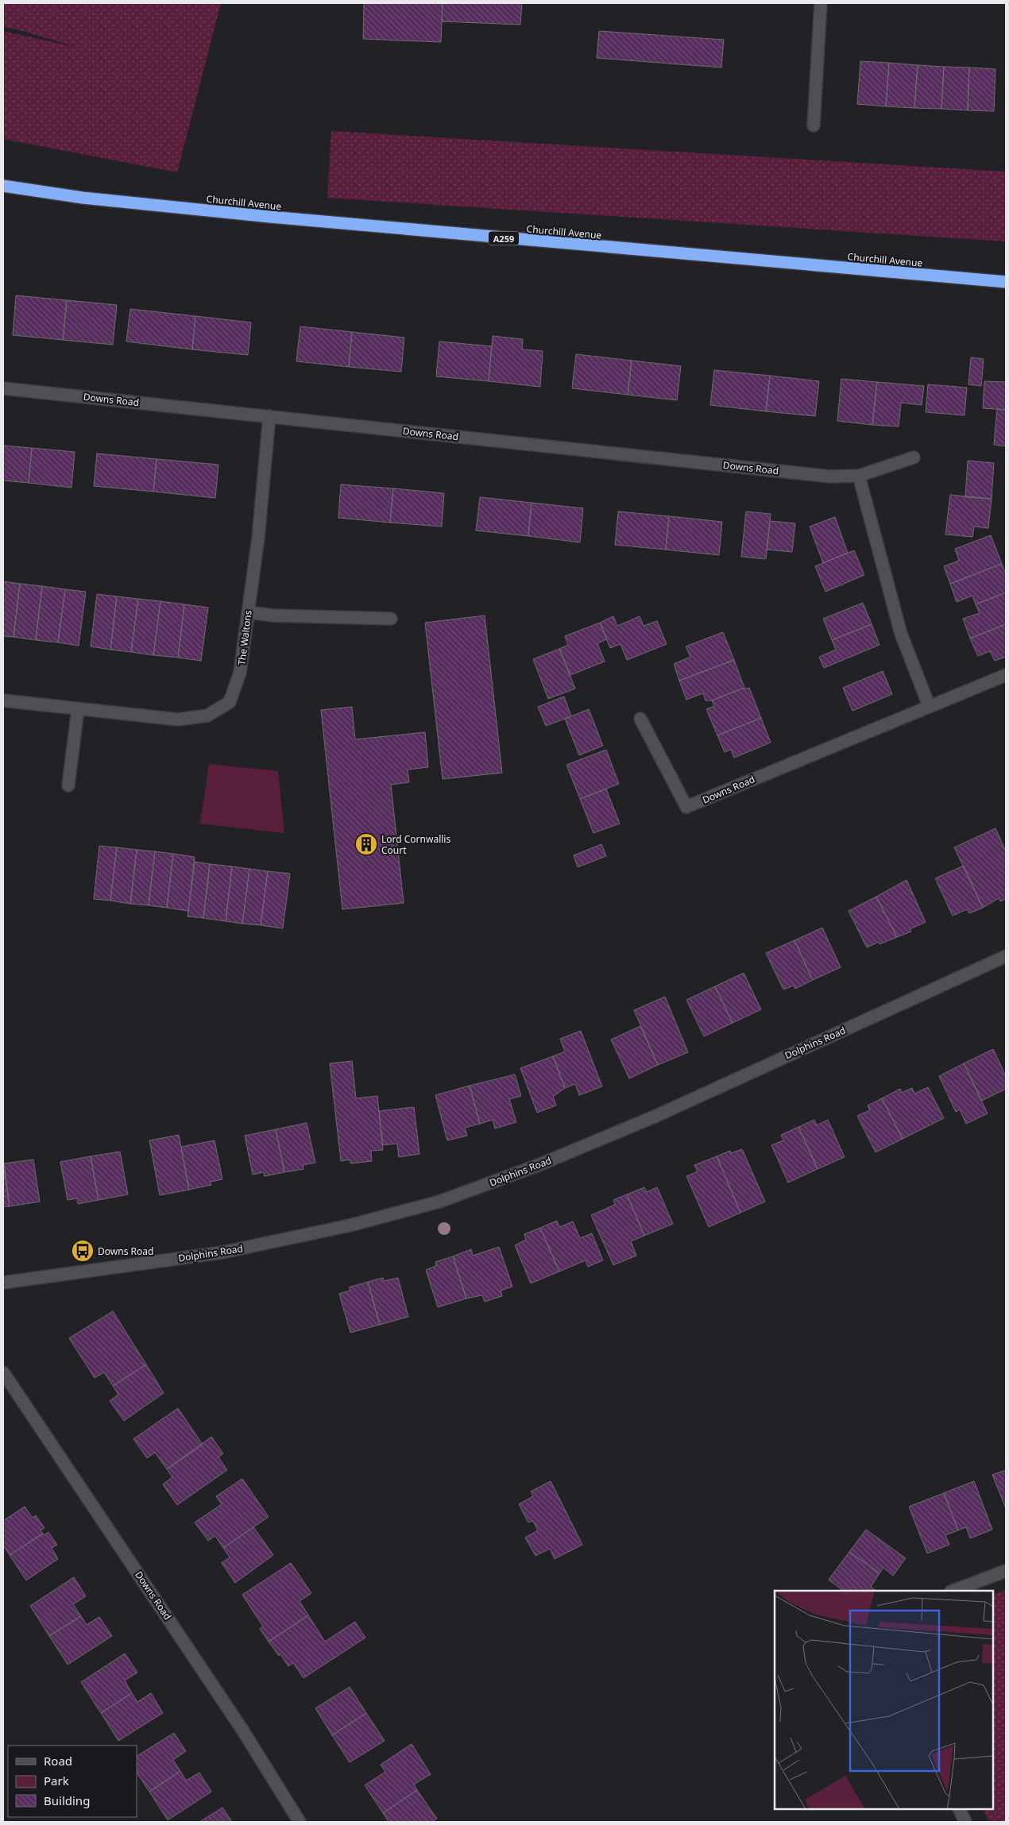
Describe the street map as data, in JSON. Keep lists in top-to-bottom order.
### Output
{
  "streets": {
    "highway": ["Churchill Avenue", "A259"],
    "street": ["Downs Road", "The Waltons", "Dolphins Road"]
  },
  "crossings": [
    ["Downs Road", "The Waltons"]
  ],
  "places": {
    "building": ["Lord Cornwallis Court"],
    "bus stop": ["Downs Road"]
  },
  "legend": ["Road", "Park", "Building"]
}
